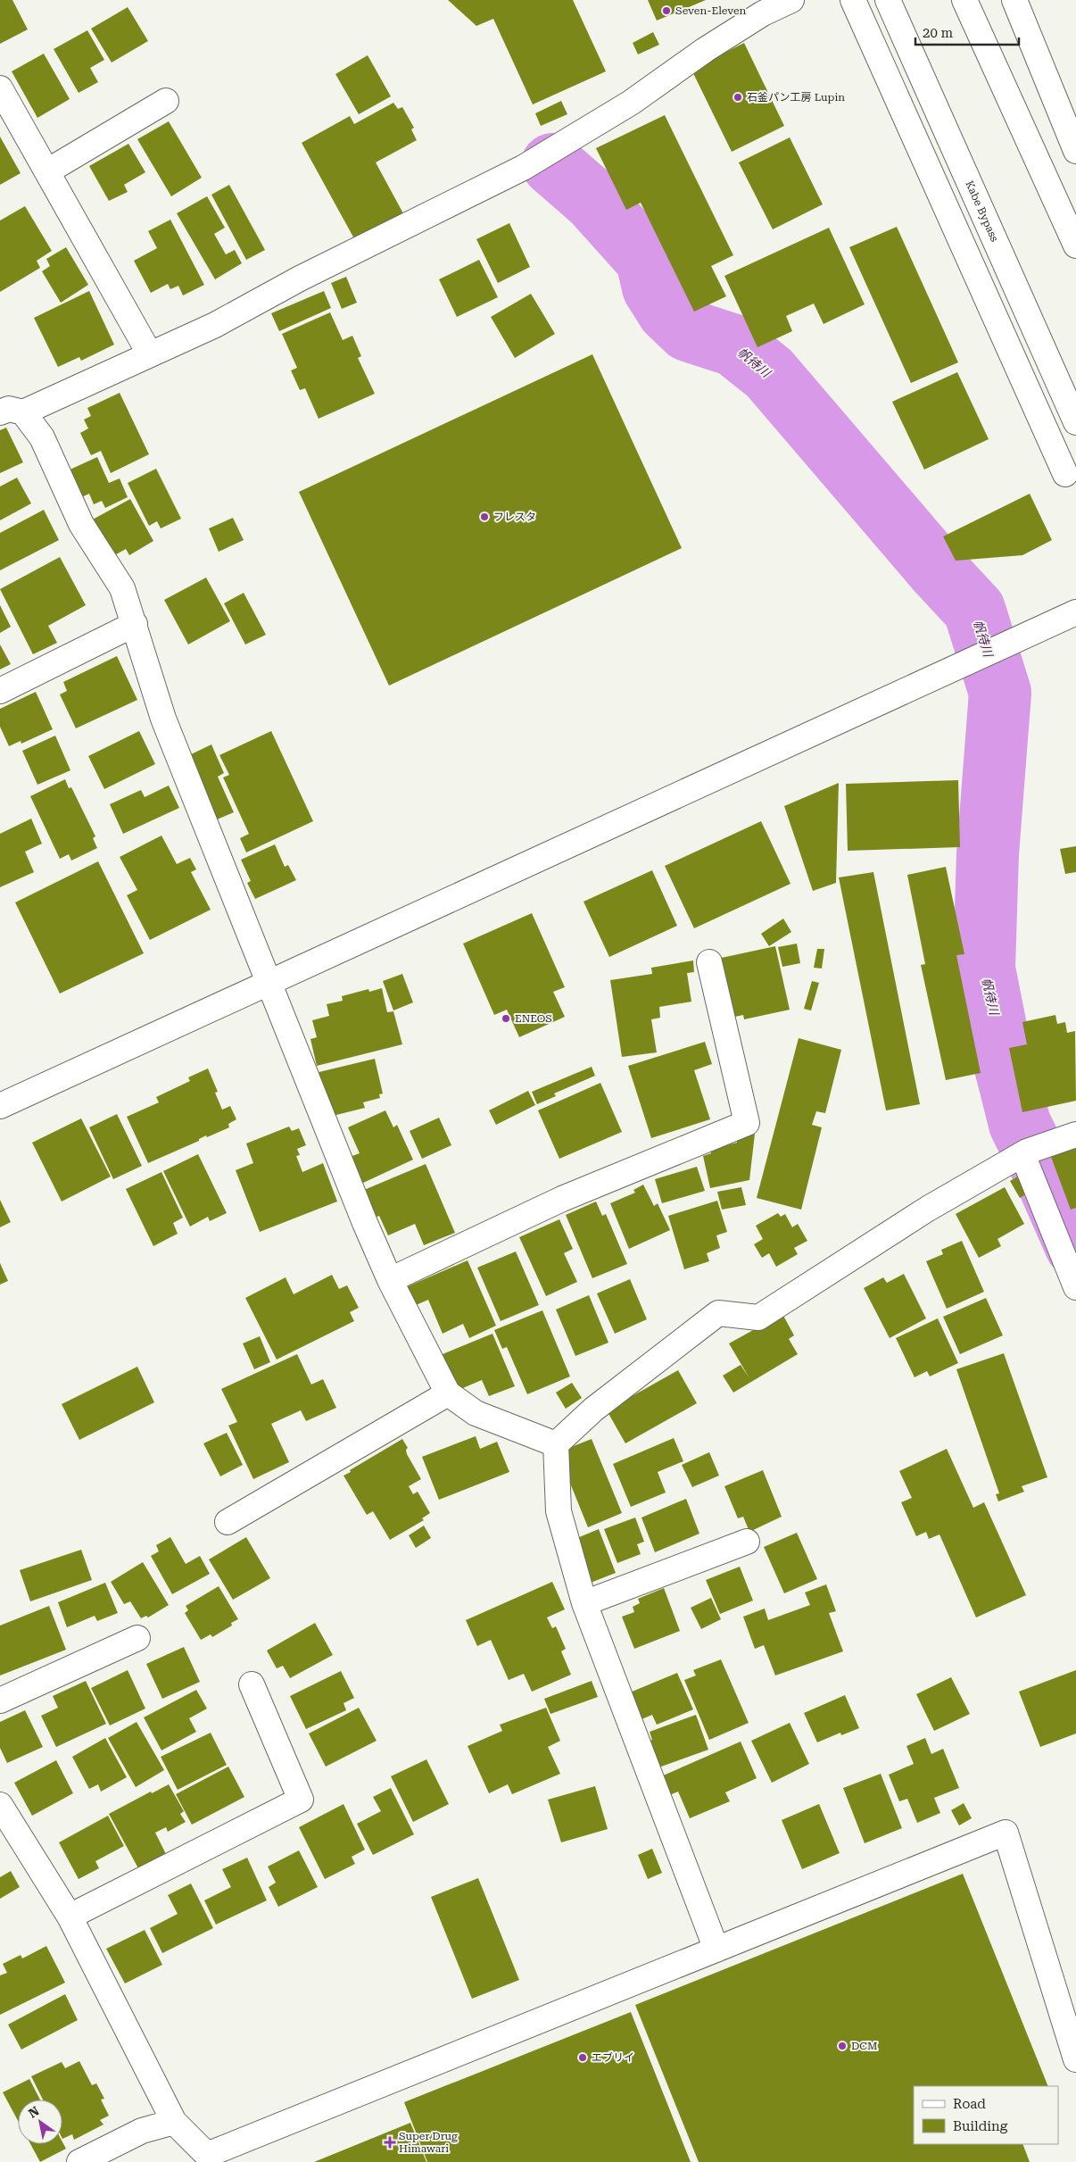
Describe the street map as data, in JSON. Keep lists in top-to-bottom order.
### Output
{
  "streets": {
    "main road": ["Kabe Bypass"]
  },
  "water": ["帆待川"],
  "places": {
    "other": [
      "Seven-Eleven",
      "石釜パン工房 Lupin",
      "フレスタ",
      "ENEOS",
      "DCM",
      "エブリイ"
    ],
    "health": ["Super Drug Himawari"]
  },
  "legend": ["Road", "Building"],
  "scale_bar": "20 m",
  "north": "top left"
}
